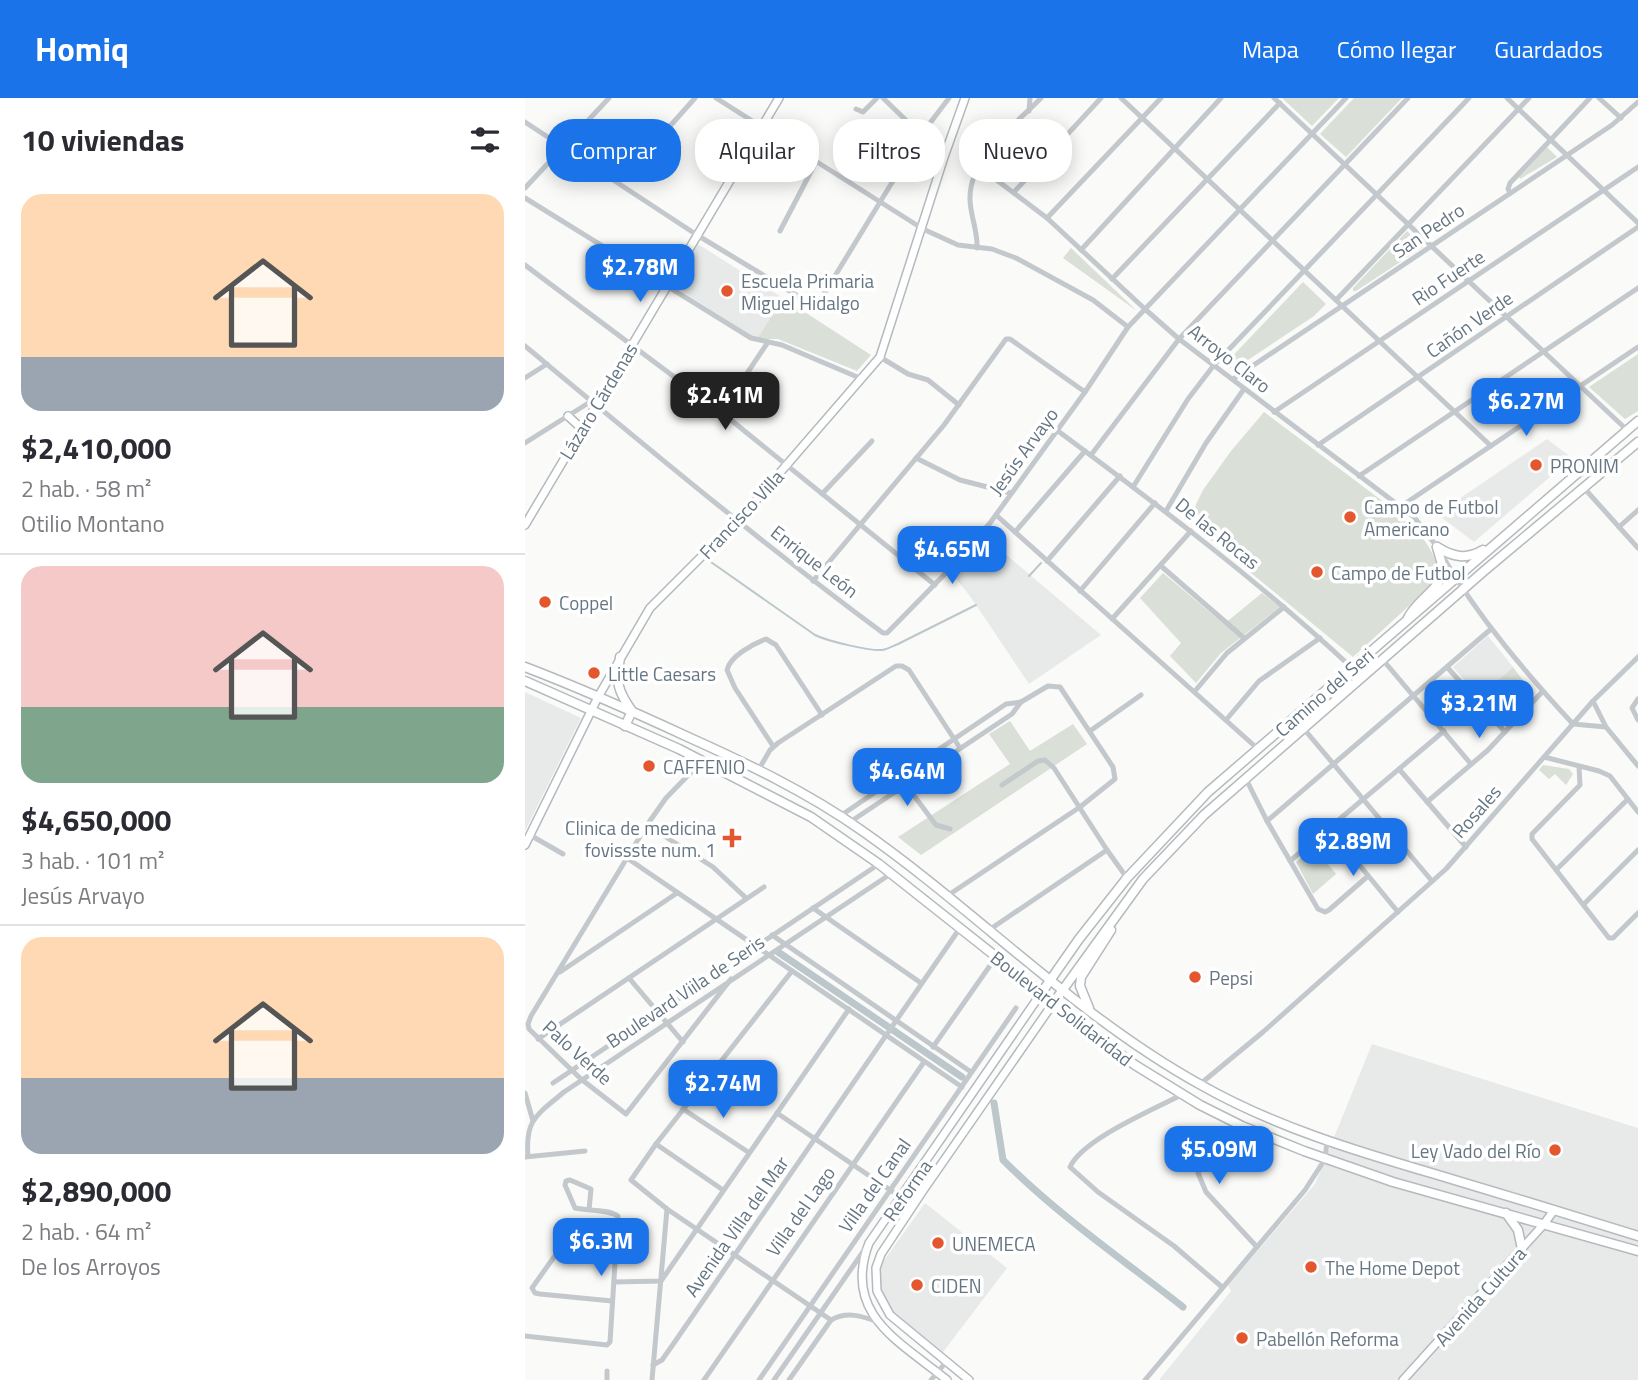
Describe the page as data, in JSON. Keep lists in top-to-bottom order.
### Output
{
  "streets": {
    "main road": [
      "Lázaro Cárdenas",
      "Francisco Villa",
      "Camino del Seri",
      "Boulevard Solidaridad",
      "Reforma",
      "Avenida Cultura"
    ],
    "street": [
      "San Pedro",
      "Rio Fuerte",
      "Cañón Verde",
      "Arroyo Claro",
      "Jesús Arvayo",
      "De las Rocas",
      "Enrique León",
      "Rosales",
      "Boulevard Viila de Seris",
      "Palo Verde",
      "Villa del Canal",
      "Villa del Lago",
      "Avenida Villa del Mar"
    ]
  },
  "crossings": [
    ["San Pedro", "Arroyo Claro"],
    ["Rio Fuerte", "Arroyo Claro"],
    ["Cañón Verde", "Arroyo Claro"],
    ["Arroyo Claro", "Jesús Arvayo"],
    ["Arroyo Claro", "Camino del Seri"],
    ["Arroyo Claro", "Rosales"],
    ["Lázaro Cárdenas", "Enrique León"],
    ["Jesús Arvayo", "De las Rocas"],
    ["Jesús Arvayo", "Enrique León"],
    ["Francisco Villa", "Enrique León"],
    ["Francisco Villa", "Boulevard Solidaridad"],
    ["De las Rocas", "Camino del Seri"],
    ["Camino del Seri", "Boulevard Solidaridad"],
    ["Camino del Seri", "Reforma"],
    ["Rosales", "Boulevard Solidaridad"],
    ["Boulevard Viila de Seris", "Boulevard Solidaridad"],
    ["Boulevard Viila de Seris", "Palo Verde"],
    ["Boulevard Solidaridad", "Palo Verde"],
    ["Boulevard Solidaridad", "Reforma"],
    ["Boulevard Solidaridad", "Avenida Villa del Mar"],
    ["Boulevard Solidaridad", "Avenida Cultura"],
    ["Villa del Canal", "Reforma"]
  ],
  "places": {
    "other": [
      "Escuela Primaria Miguel Hidalgo",
      "PRONIM",
      "Campo de Futbol Americano",
      "Campo de Futbol",
      "Coppel",
      "Little Caesars",
      "CAFFENIO",
      "Pepsi",
      "Ley Vado del Río",
      "UNEMECA",
      "The Home Depot",
      "CIDEN",
      "Pabellón Reforma"
    ],
    "health": ["Clinica de medicina fovissste num. 1"]
  },
  "page": {
    "header": "Homiq",
    "nav": ["Mapa", "Cómo llegar", "Guardados"],
    "heading": "10 viviendas",
    "chip": [
      "Comprar",
      "Alquilar",
      "Filtros",
      "Nuevo"
    ],
    "list": [
      {
        "name": "$2,410,000",
        "note": "2 hab. · 58 m² · Otilio Montano"
      },
      {
        "name": "$4,650,000",
        "note": "3 hab. · 101 m² · Jesús Arvayo"
      },
      {
        "name": "$2,890,000",
        "note": "2 hab. · 64 m² · De los Arroyos"
      }
    ],
    "price": [
      "$2.78M",
      "$2.41M",
      "$6.27M",
      "$4.65M",
      "$3.21M",
      "$4.64M",
      "$2.89M",
      "$2.74M",
      "$5.09M",
      "$6.3M"
    ]
  }
}
